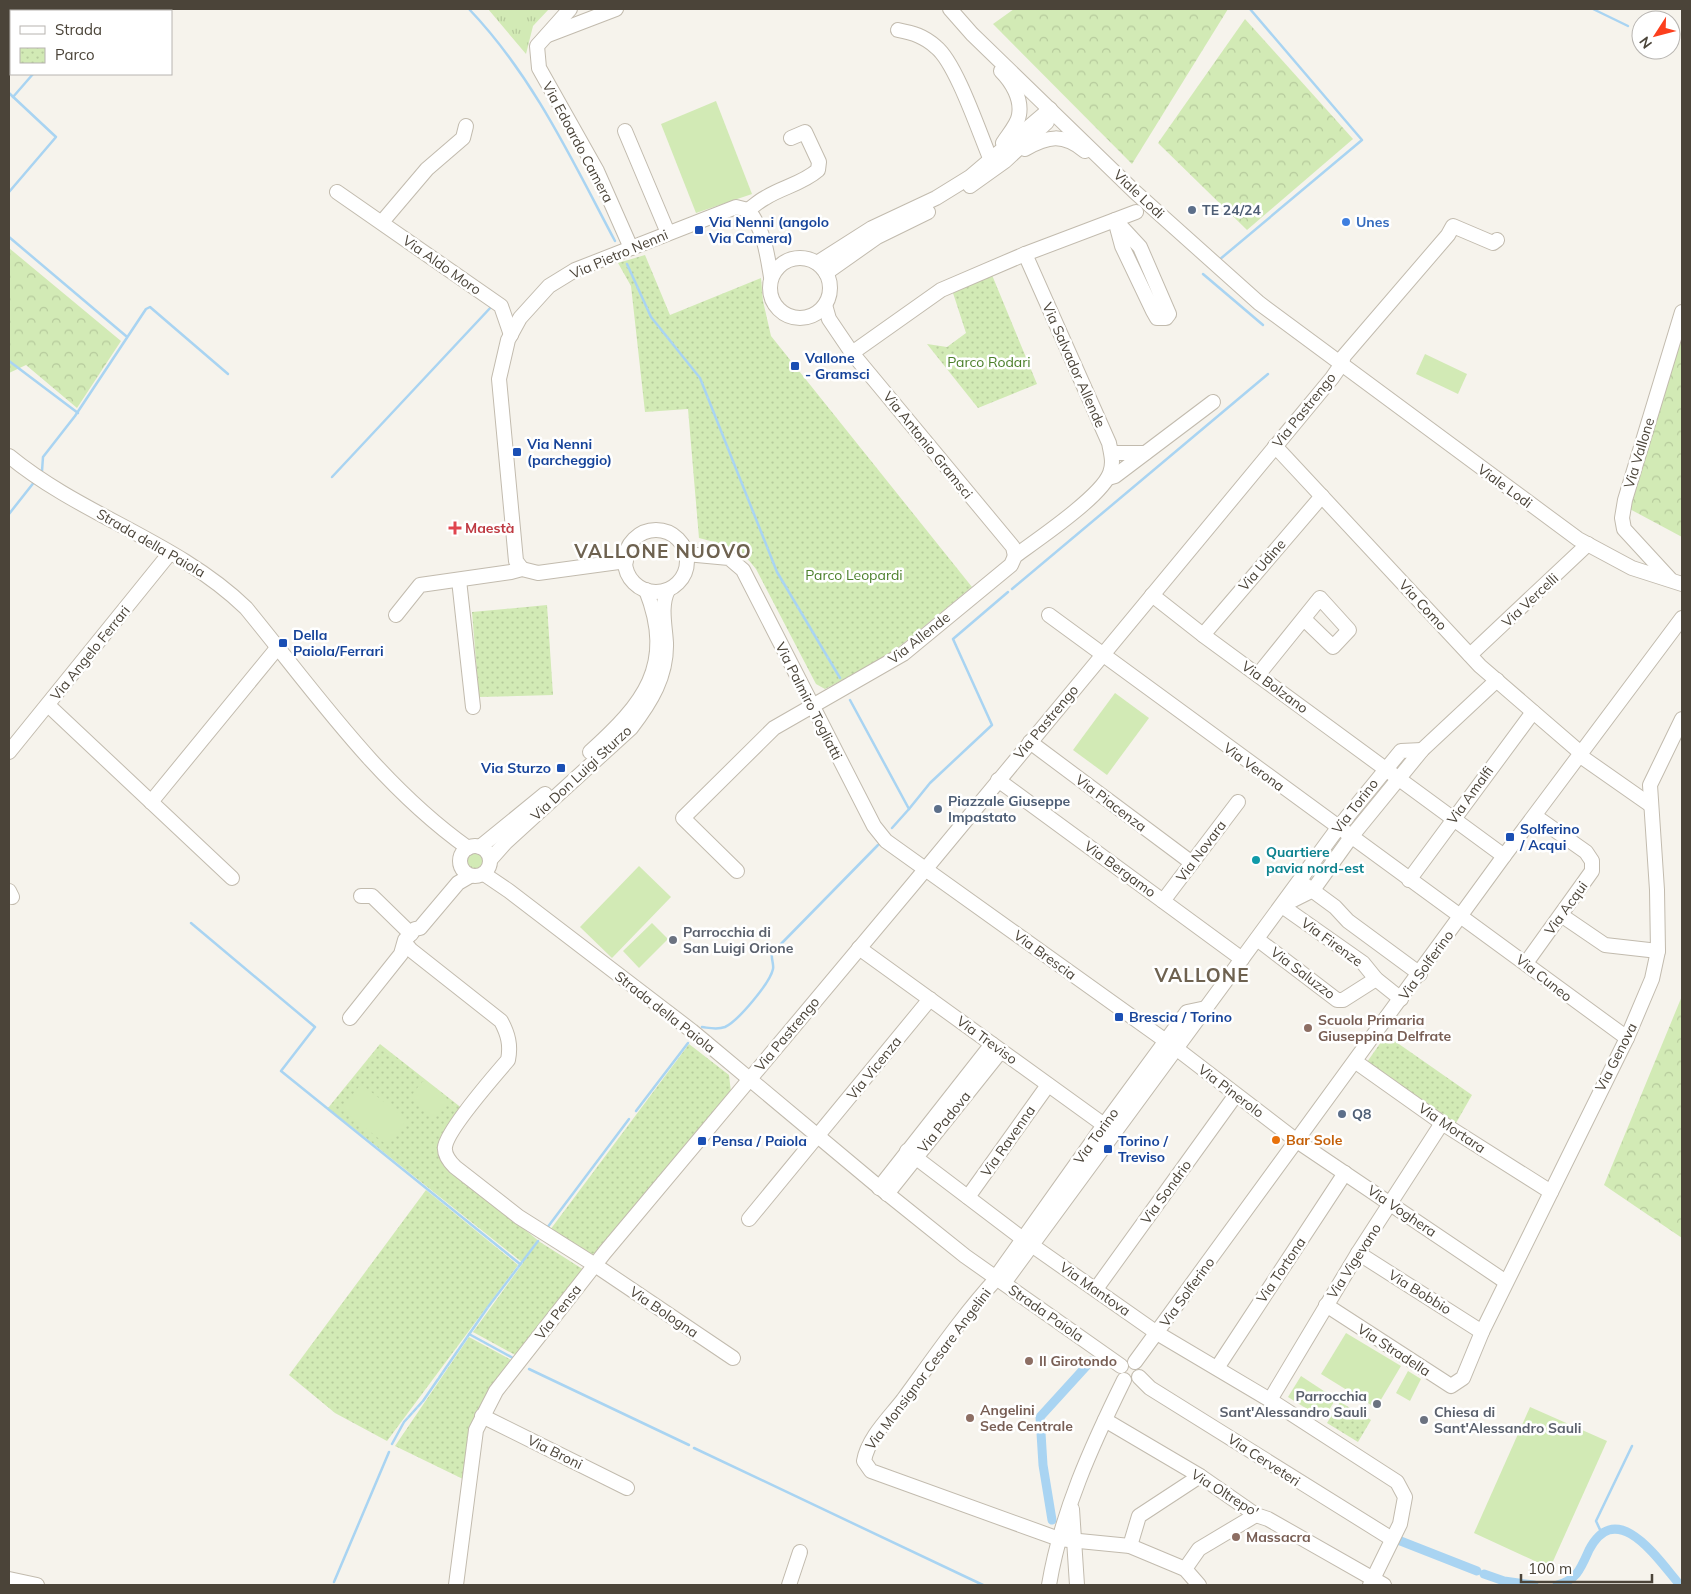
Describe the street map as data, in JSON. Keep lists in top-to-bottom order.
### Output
{
  "streets": {
    "street": [
      "Via Edoardo Camera",
      "Viale Lodi",
      "Via Pietro Nenni",
      "Via Aldo Moro",
      "Via Salvador Allende",
      "Via Pastrengo",
      "Via Antonio Gramsci",
      "Via Vallone",
      "Strada della Paiola",
      "Via Udine",
      "Via Vercelli",
      "Via Como",
      "Via Allende",
      "Via Angelo Ferrari",
      "Via Bolzano",
      "Via Palmiro Togliatti",
      "Via Verona",
      "Via Don Luigi Sturzo",
      "Via Amalfi",
      "Via Piacenza",
      "Via Torino",
      "Via Novara",
      "Via Bergamo",
      "Via Acqui",
      "Via Firenze",
      "Via Brescia",
      "Via Solferino",
      "Via Saluzzo",
      "Via Cuneo",
      "Via Treviso",
      "Via Genova",
      "Via Vicenza",
      "Via Pinerolo",
      "Via Padova",
      "Via Mortara",
      "Via Ravenna",
      "Via Sondrio",
      "Via Voghera",
      "Via Vigevano",
      "Via Tortona",
      "Via Mantova",
      "Via Bobbio",
      "Via Pensa",
      "Via Bologna",
      "Strada Paiola",
      "Via Stradella",
      "Via Monsignor Cesare Angelini",
      "Via Broni",
      "Via Cerveteri",
      "Via Oltrepo'"
    ]
  },
  "crossings": [
    ["Via Edoardo Camera", "Via Pietro Nenni"],
    ["Viale Lodi", "Via Pastrengo"],
    ["Viale Lodi", "Via Vallone"],
    ["Viale Lodi", "Via Vercelli"],
    ["Via Pastrengo", "Strada della Paiola"],
    ["Via Pastrengo", "Via Como"],
    ["Via Pastrengo", "Via Bolzano"],
    ["Via Pastrengo", "Via Palmiro Togliatti"],
    ["Via Pastrengo", "Via Verona"],
    ["Via Pastrengo", "Via Piacenza"],
    ["Via Pastrengo", "Via Bergamo"],
    ["Via Pastrengo", "Via Brescia"],
    ["Via Pastrengo", "Via Treviso"],
    ["Via Pastrengo", "Via Pensa"],
    ["Via Antonio Gramsci", "Via Allende"],
    ["Strada della Paiola", "Via Angelo Ferrari"],
    ["Strada della Paiola", "Via Don Luigi Sturzo"],
    ["Strada della Paiola", "Via Torino"],
    ["Strada della Paiola", "Via Vicenza"],
    ["Strada della Paiola", "Via Padova"],
    ["Strada della Paiola", "Via Pensa"],
    ["Strada della Paiola", "Strada Paiola"],
    ["Strada della Paiola", "Via Monsignor Cesare Angelini"],
    ["Via Udine", "Via Como"],
    ["Via Udine", "Via Bolzano"],
    ["Via Vercelli", "Via Como"],
    ["Via Como", "Via Amalfi"],
    ["Via Como", "Via Torino"],
    ["Via Como", "Via Solferino"],
    ["Via Como", "Via Genova"],
    ["Via Allende", "Via Palmiro Togliatti"],
    ["Via Bolzano", "Via Amalfi"],
    ["Via Bolzano", "Via Torino"],
    ["Via Bolzano", "Via Solferino"],
    ["Via Palmiro Togliatti", "Via Don Luigi Sturzo"],
    ["Via Palmiro Togliatti", "Via Brescia"],
    ["Via Verona", "Via Amalfi"],
    ["Via Verona", "Via Torino"],
    ["Via Verona", "Via Solferino"],
    ["Via Verona", "Via Cuneo"],
    ["Via Don Luigi Sturzo", "Via Bologna"],
    ["Via Piacenza", "Via Novara"],
    ["Via Torino", "Via Bergamo"],
    ["Via Torino", "Via Firenze"],
    ["Via Torino", "Via Brescia"],
    ["Via Torino", "Via Saluzzo"],
    ["Via Torino", "Via Treviso"],
    ["Via Torino", "Via Pinerolo"],
    ["Via Torino", "Via Mantova"],
    ["Via Torino", "Strada Paiola"],
    ["Via Torino", "Via Monsignor Cesare Angelini"],
    ["Via Novara", "Via Bergamo"],
    ["Via Acqui", "Via Solferino"],
    ["Via Acqui", "Via Cuneo"],
    ["Via Firenze", "Via Solferino"],
    ["Via Firenze", "Via Saluzzo"],
    ["Via Brescia", "Via Pinerolo"],
    ["Via Solferino", "Via Cuneo"],
    ["Via Solferino", "Via Pinerolo"],
    ["Via Solferino", "Via Mortara"],
    ["Via Solferino", "Via Voghera"],
    ["Via Solferino", "Via Mantova"],
    ["Via Solferino", "Strada Paiola"],
    ["Via Solferino", "Via Cerveteri"],
    ["Via Cuneo", "Via Genova"],
    ["Via Treviso", "Via Vicenza"],
    ["Via Treviso", "Via Padova"],
    ["Via Treviso", "Via Ravenna"],
    ["Via Genova", "Via Mortara"],
    ["Via Genova", "Via Voghera"],
    ["Via Genova", "Via Bobbio"],
    ["Via Genova", "Via Stradella"],
    ["Via Pinerolo", "Via Sondrio"],
    ["Via Pinerolo", "Via Voghera"],
    ["Via Padova", "Via Mantova"],
    ["Via Mortara", "Via Vigevano"],
    ["Via Ravenna", "Via Mantova"],
    ["Via Sondrio", "Via Mantova"],
    ["Via Voghera", "Via Vigevano"],
    ["Via Voghera", "Via Tortona"],
    ["Via Vigevano", "Via Mantova"],
    ["Via Vigevano", "Via Bobbio"],
    ["Via Vigevano", "Via Stradella"],
    ["Via Tortona", "Via Mantova"],
    ["Via Mantova", "Via Cerveteri"],
    ["Via Mantova", "Via Oltrepo'"],
    ["Via Pensa", "Via Bologna"],
    ["Via Pensa", "Via Broni"],
    ["Strada Paiola", "Via Monsignor Cesare Angelini"],
    ["Strada Paiola", "Via Cerveteri"]
  ],
  "districts": ["VALLONE NUOVO", "VALLONE"],
  "parks": ["Parco Rodari", "Parco Leopardi"],
  "places": {
    "other": [
      "TE 24/24",
      "Unes",
      "Piazzale Giuseppe Impastato",
      "Quartiere pavia nord-est",
      "Parrocchia di San Luigi Orione",
      "Scuola Primaria Giuseppina Delfrate",
      "Q8",
      "Bar Sole",
      "Il Girotondo",
      "Parrocchia Sant'Alessandro Sauli",
      "Angelini Sede Centrale",
      "Chiesa di Sant'Alessandro Sauli",
      "Massacra"
    ],
    "transit": [
      "Via Nenni (angolo Via Camera)",
      "Vallone - Gramsci",
      "Via Nenni (parcheggio)",
      "Della Paiola/Ferrari",
      "Via Sturzo",
      "Solferino / Acqui",
      "Brescia / Torino",
      "Pensa / Paiola",
      "Torino / Treviso"
    ],
    "health": ["Maestà"]
  },
  "legend": ["Strada", "Parco"],
  "scale_bar": "100 m",
  "north": "bottom left"
}
